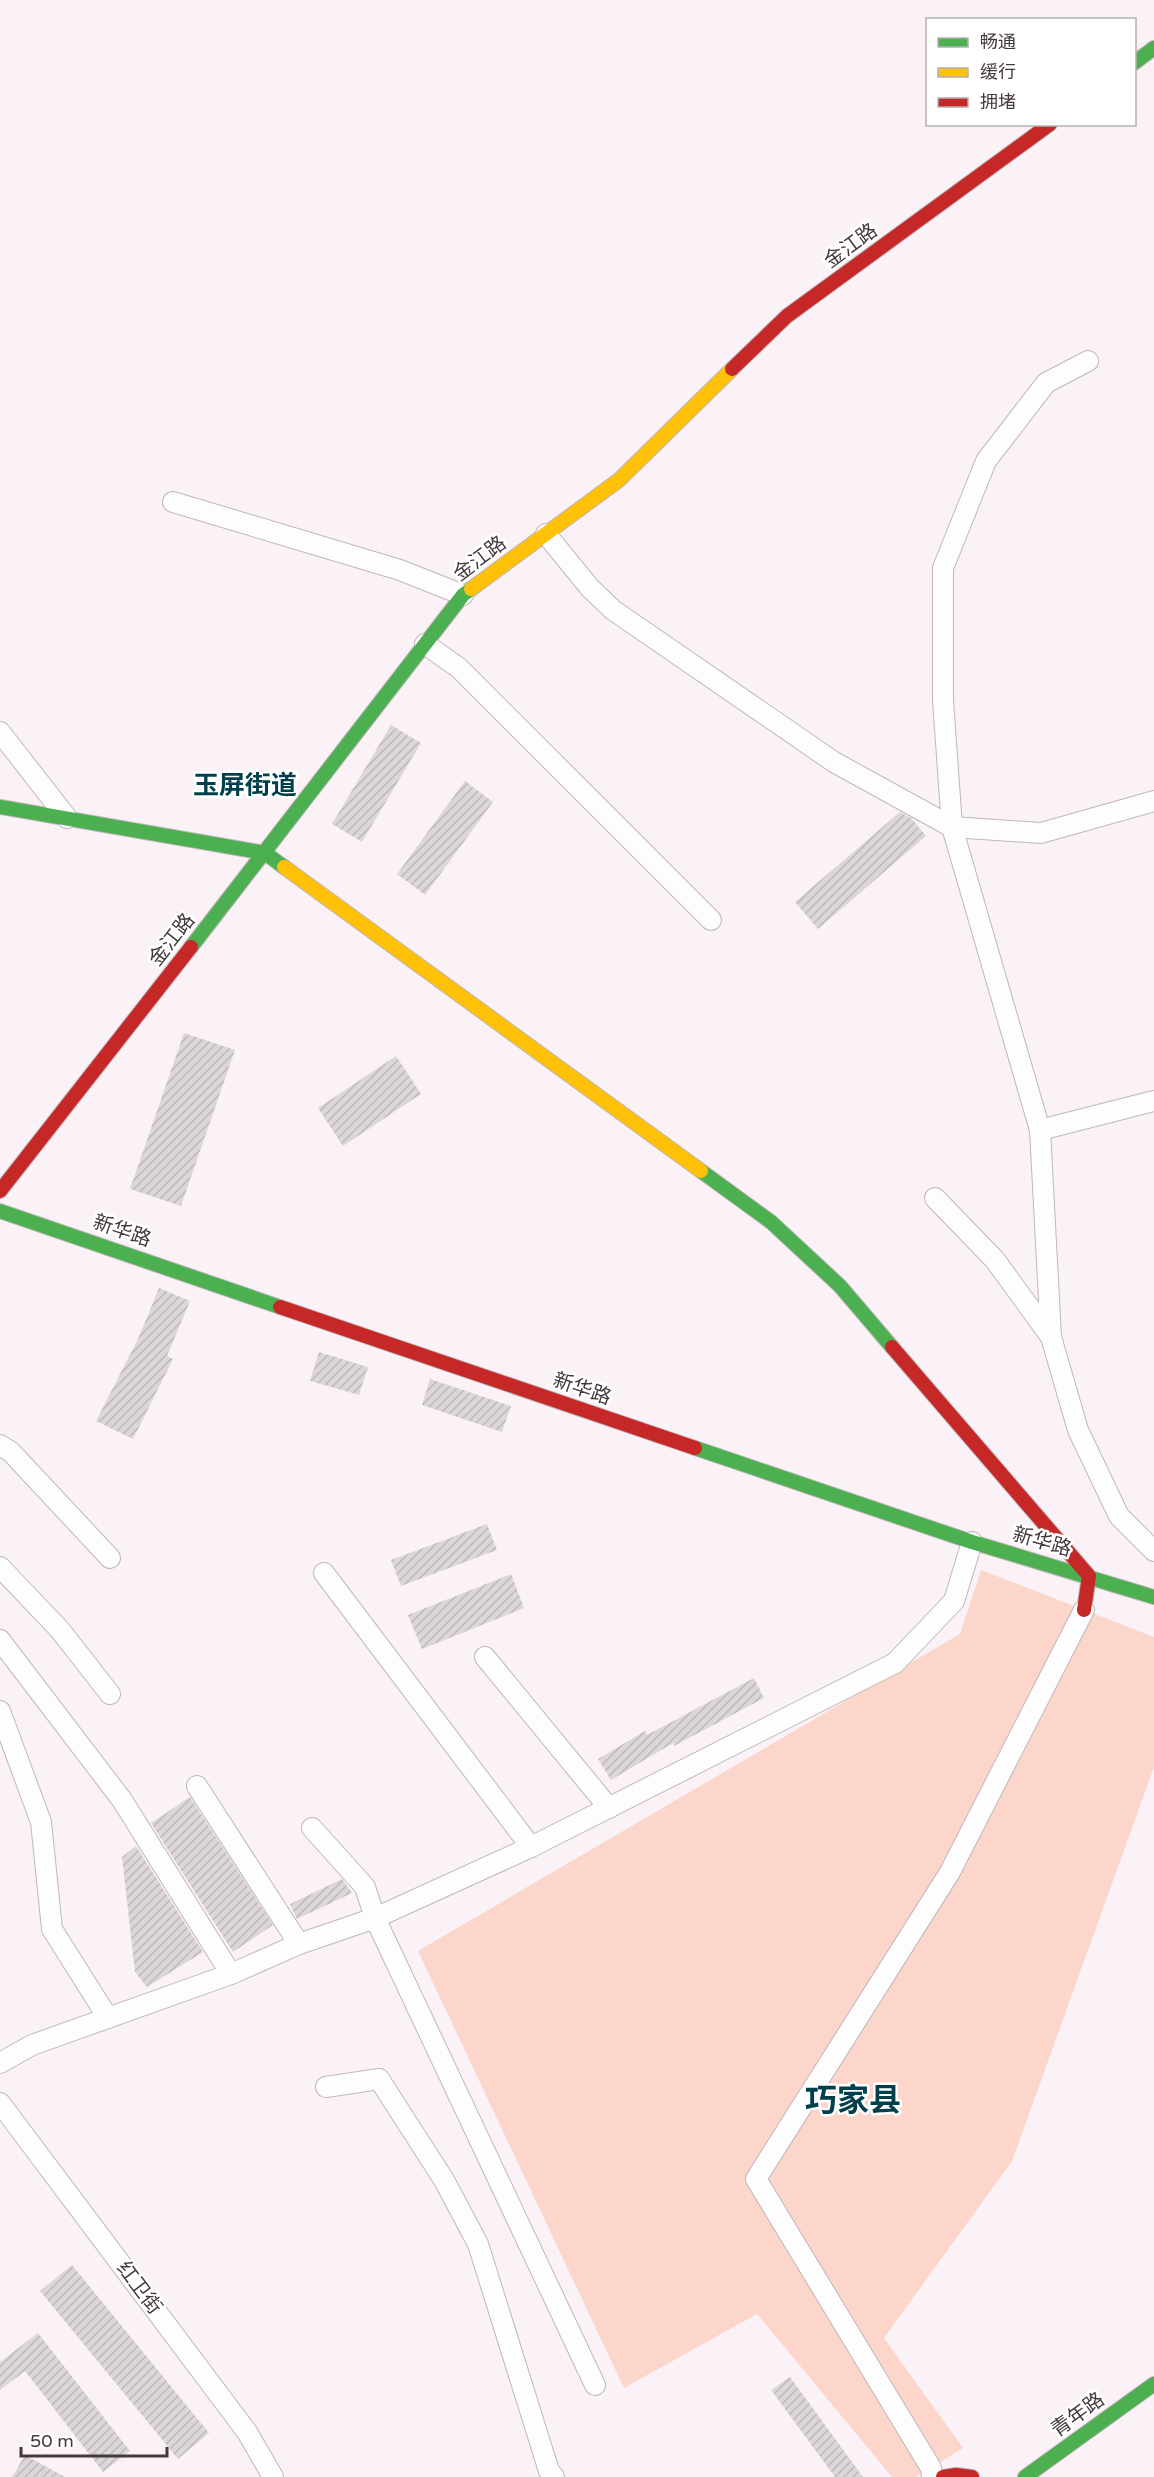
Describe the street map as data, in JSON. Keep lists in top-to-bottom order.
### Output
{
  "streets": {
    "street": [
      "金江路",
      "新华路",
      "红卫街",
      "青年路"
    ]
  },
  "districts": ["玉屏街道", "巧家县"],
  "legend": ["畅通", "缓行", "拥堵"],
  "scale_bar": "50 m"
}
